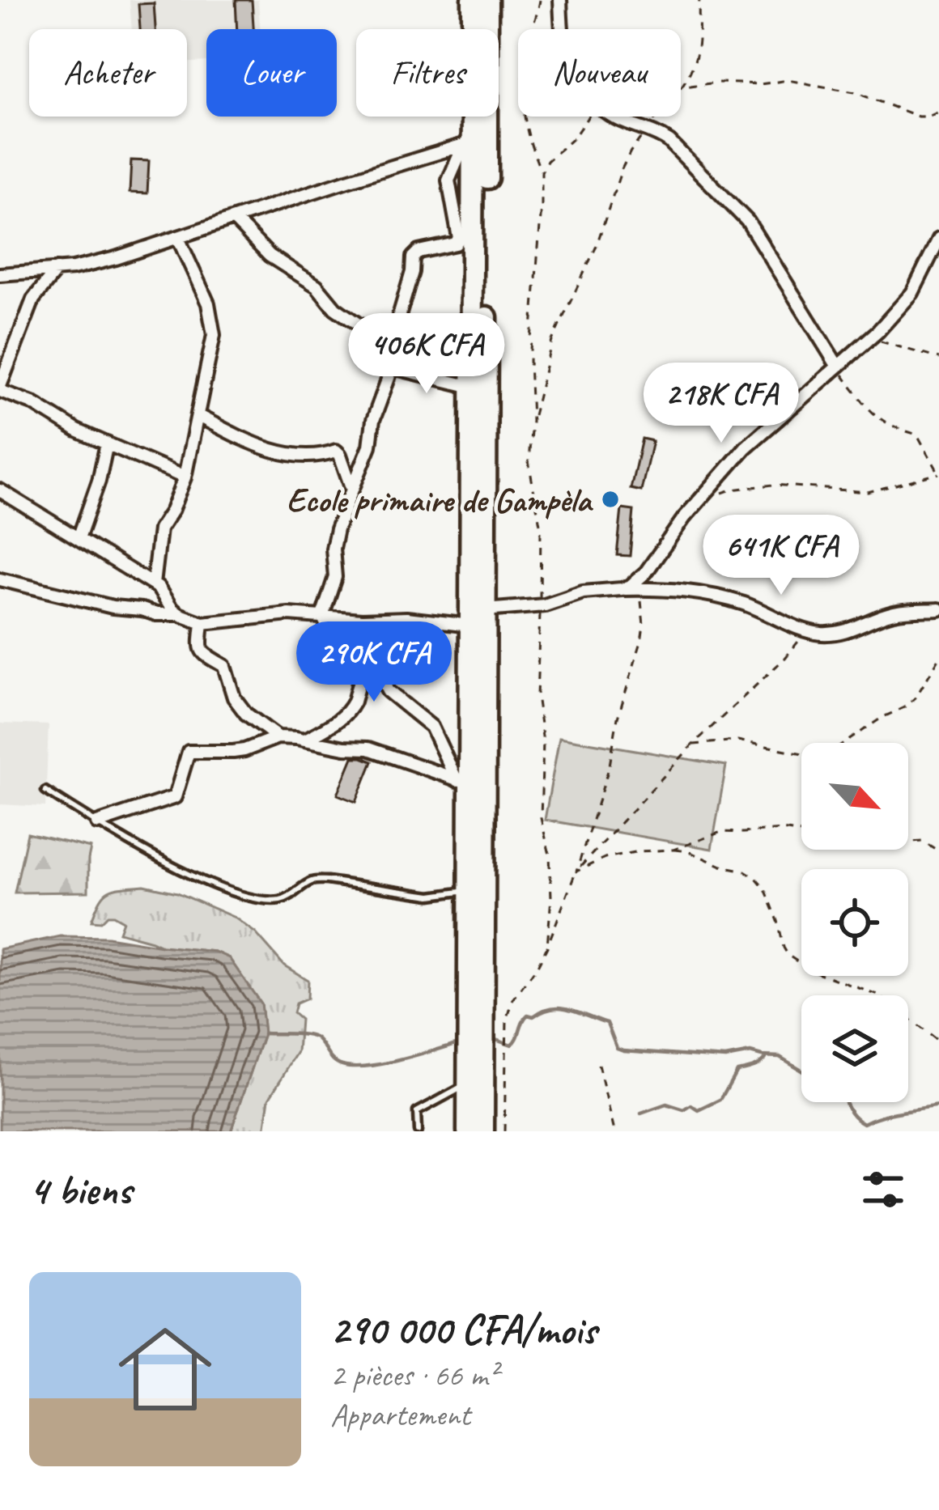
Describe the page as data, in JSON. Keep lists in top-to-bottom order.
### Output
{
  "places": ["Ecole primaire de Gampèla"],
  "north": "bottom right",
  "page": {
    "chip": [
      "Acheter",
      "Louer",
      "Filtres",
      "Nouveau"
    ],
    "price": [
      "406K CFA",
      "218K CFA",
      "641K CFA",
      "290K CFA"
    ],
    "heading": "4 biens",
    "list": [
      {
        "name": "290 000 CFA/mois",
        "note": "2 pièces · 66 m² · Appartement"
      }
    ]
  }
}
